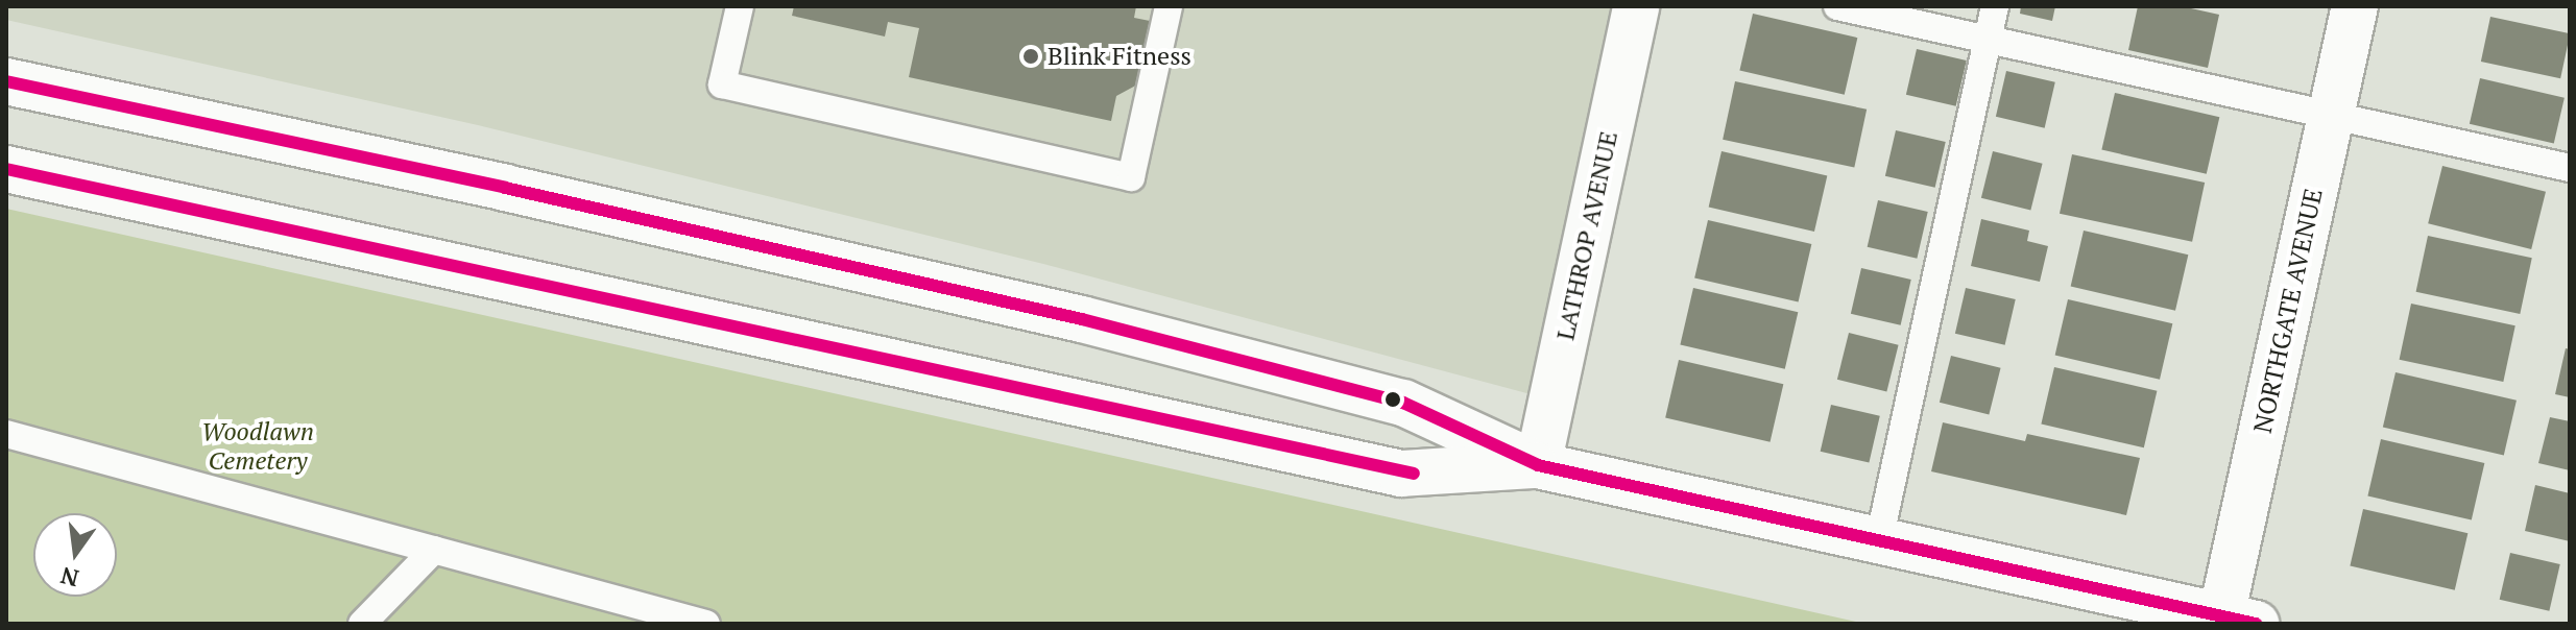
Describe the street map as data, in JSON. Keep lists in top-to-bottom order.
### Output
{
  "streets": {
    "main road": ["LATHROP AVENUE", "NORTHGATE AVENUE"]
  },
  "parks": ["Woodlawn Cemetery"],
  "places": ["Blink Fitness"],
  "north": "bottom"
}
